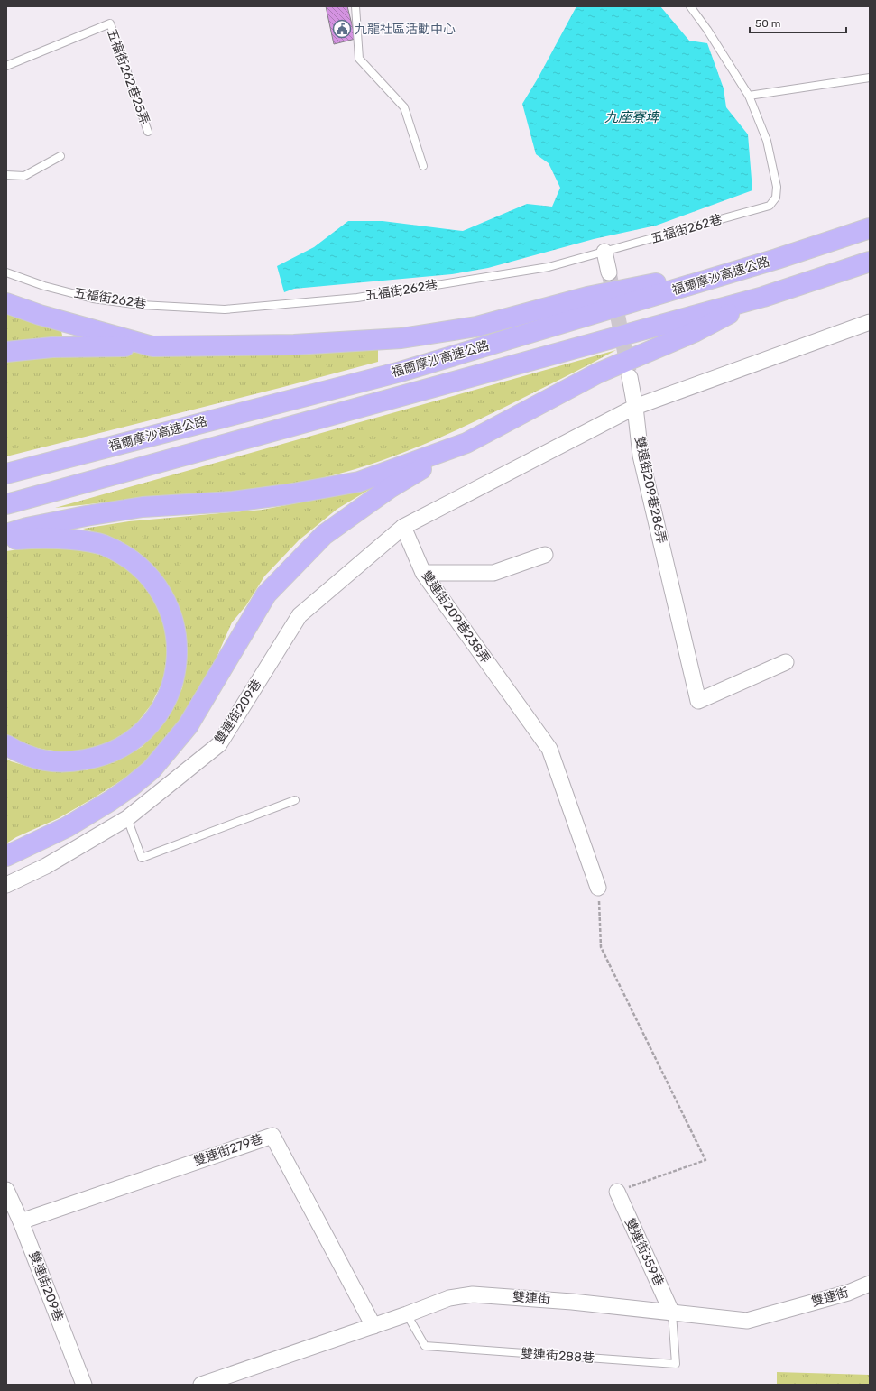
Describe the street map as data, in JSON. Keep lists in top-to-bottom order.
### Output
{
  "streets": {
    "highway": ["福爾摩沙高速公路"],
    "street": [
      "雙連街209巷286弄",
      "雙連街209巷238弄",
      "雙連街209巷",
      "雙連街279巷",
      "雙連街359巷",
      "雙連街"
    ],
    "lane": ["五福街262巷25弄", "五福街262巷", "雙連街288巷"]
  },
  "crossings": [
    ["雙連街209巷238弄", "雙連街209巷"],
    ["雙連街209巷", "雙連街279巷"],
    ["雙連街279巷", "雙連街"],
    ["雙連街359巷", "雙連街"],
    ["雙連街359巷", "雙連街288巷"],
    ["雙連街", "雙連街288巷"]
  ],
  "water": ["九座寮埤"],
  "places": {
    "public building": ["九龍社區活動中心"]
  },
  "scale_bar": "50 m"
}
